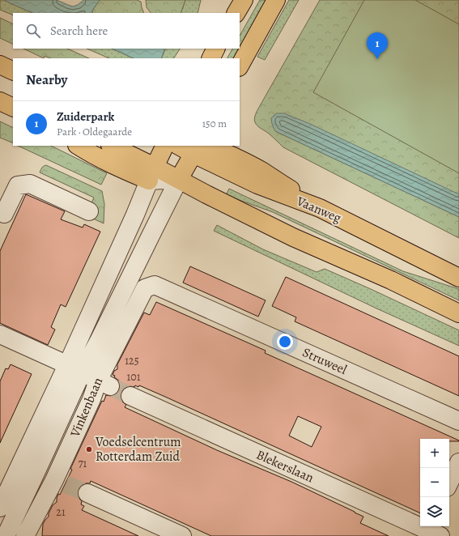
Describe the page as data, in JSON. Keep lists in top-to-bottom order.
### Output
{
  "streets": {
    "main road": ["Vaanweg"],
    "street": ["Struweel", "Vinkenbaan", "Blekerslaan"]
  },
  "crossings": [
    ["Struweel", "Vinkenbaan"]
  ],
  "places": ["Voedselcentrum Rotterdam Zuid"],
  "house_numbers": [
    "125",
    "101",
    "71",
    "21"
  ],
  "page": {
    "search": "Search here",
    "pins": "1",
    "heading": "Nearby",
    "list": [
      {
        "mark": "1",
        "name": "Zuiderpark",
        "note": "Park · Oldegaarde",
        "value": "150 m"
      }
    ],
    "map_buttons": ["+", "−"]
  }
}
